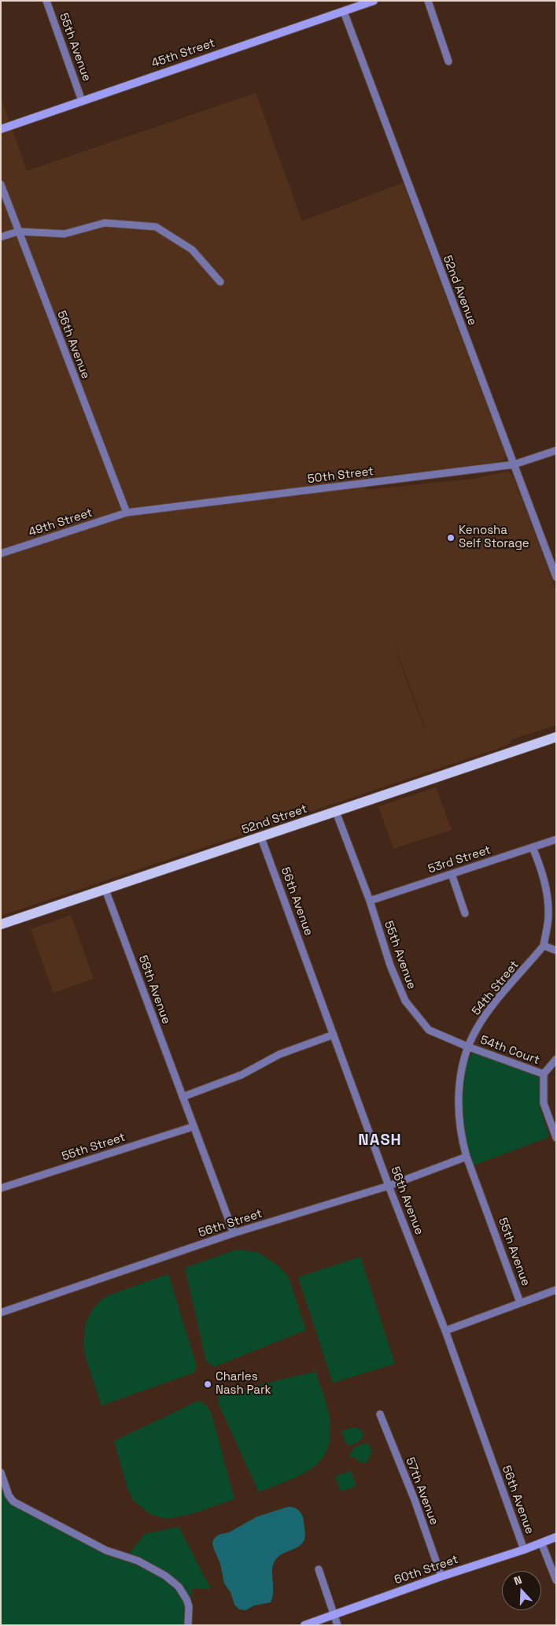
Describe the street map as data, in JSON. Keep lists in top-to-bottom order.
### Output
{
  "streets": {
    "main road": ["52nd Street"],
    "street": [
      "55th Avenue",
      "45th Street",
      "52nd Avenue",
      "56th Avenue",
      "50th Street",
      "49th Street",
      "53rd Street",
      "54th Street",
      "58th Avenue",
      "54th Court",
      "55th Street",
      "56th Street",
      "57th Avenue",
      "60th Street"
    ]
  },
  "crossings": [
    ["55th Avenue", "45th Street"],
    ["55th Avenue", "52nd Street"],
    ["55th Avenue", "53rd Street"],
    ["55th Avenue", "54th Street"],
    ["55th Avenue", "54th Court"],
    ["55th Avenue", "56th Street"],
    ["45th Street", "52nd Avenue"],
    ["52nd Avenue", "50th Street"],
    ["56th Avenue", "50th Street"],
    ["56th Avenue", "49th Street"],
    ["56th Avenue", "52nd Street"],
    ["56th Avenue", "56th Street"],
    ["56th Avenue", "60th Street"],
    ["50th Street", "49th Street"],
    ["52nd Street", "58th Avenue"],
    ["54th Street", "54th Court"],
    ["58th Avenue", "55th Street"],
    ["58th Avenue", "56th Street"],
    ["57th Avenue", "60th Street"]
  ],
  "districts": ["NASH"],
  "places": ["Kenosha Self Storage", "Charles Nash Park"],
  "north": "top"
}
